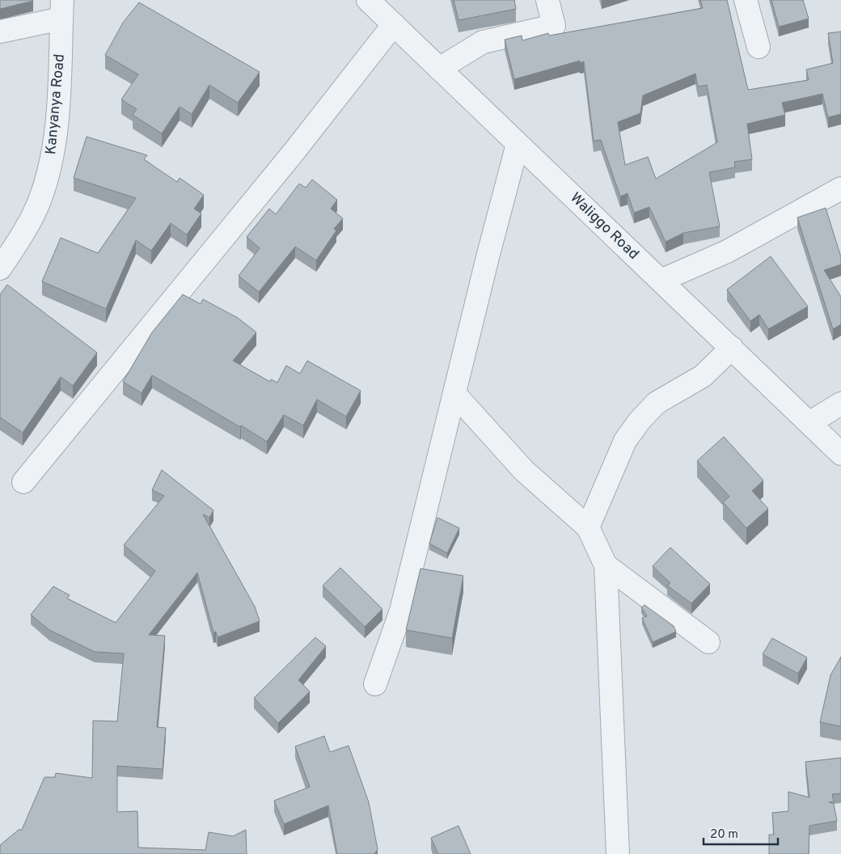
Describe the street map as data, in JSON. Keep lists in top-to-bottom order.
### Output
{
  "streets": {
    "street": ["Kanyanya Road", "Waliggo Road"]
  },
  "scale_bar": "20 m"
}
